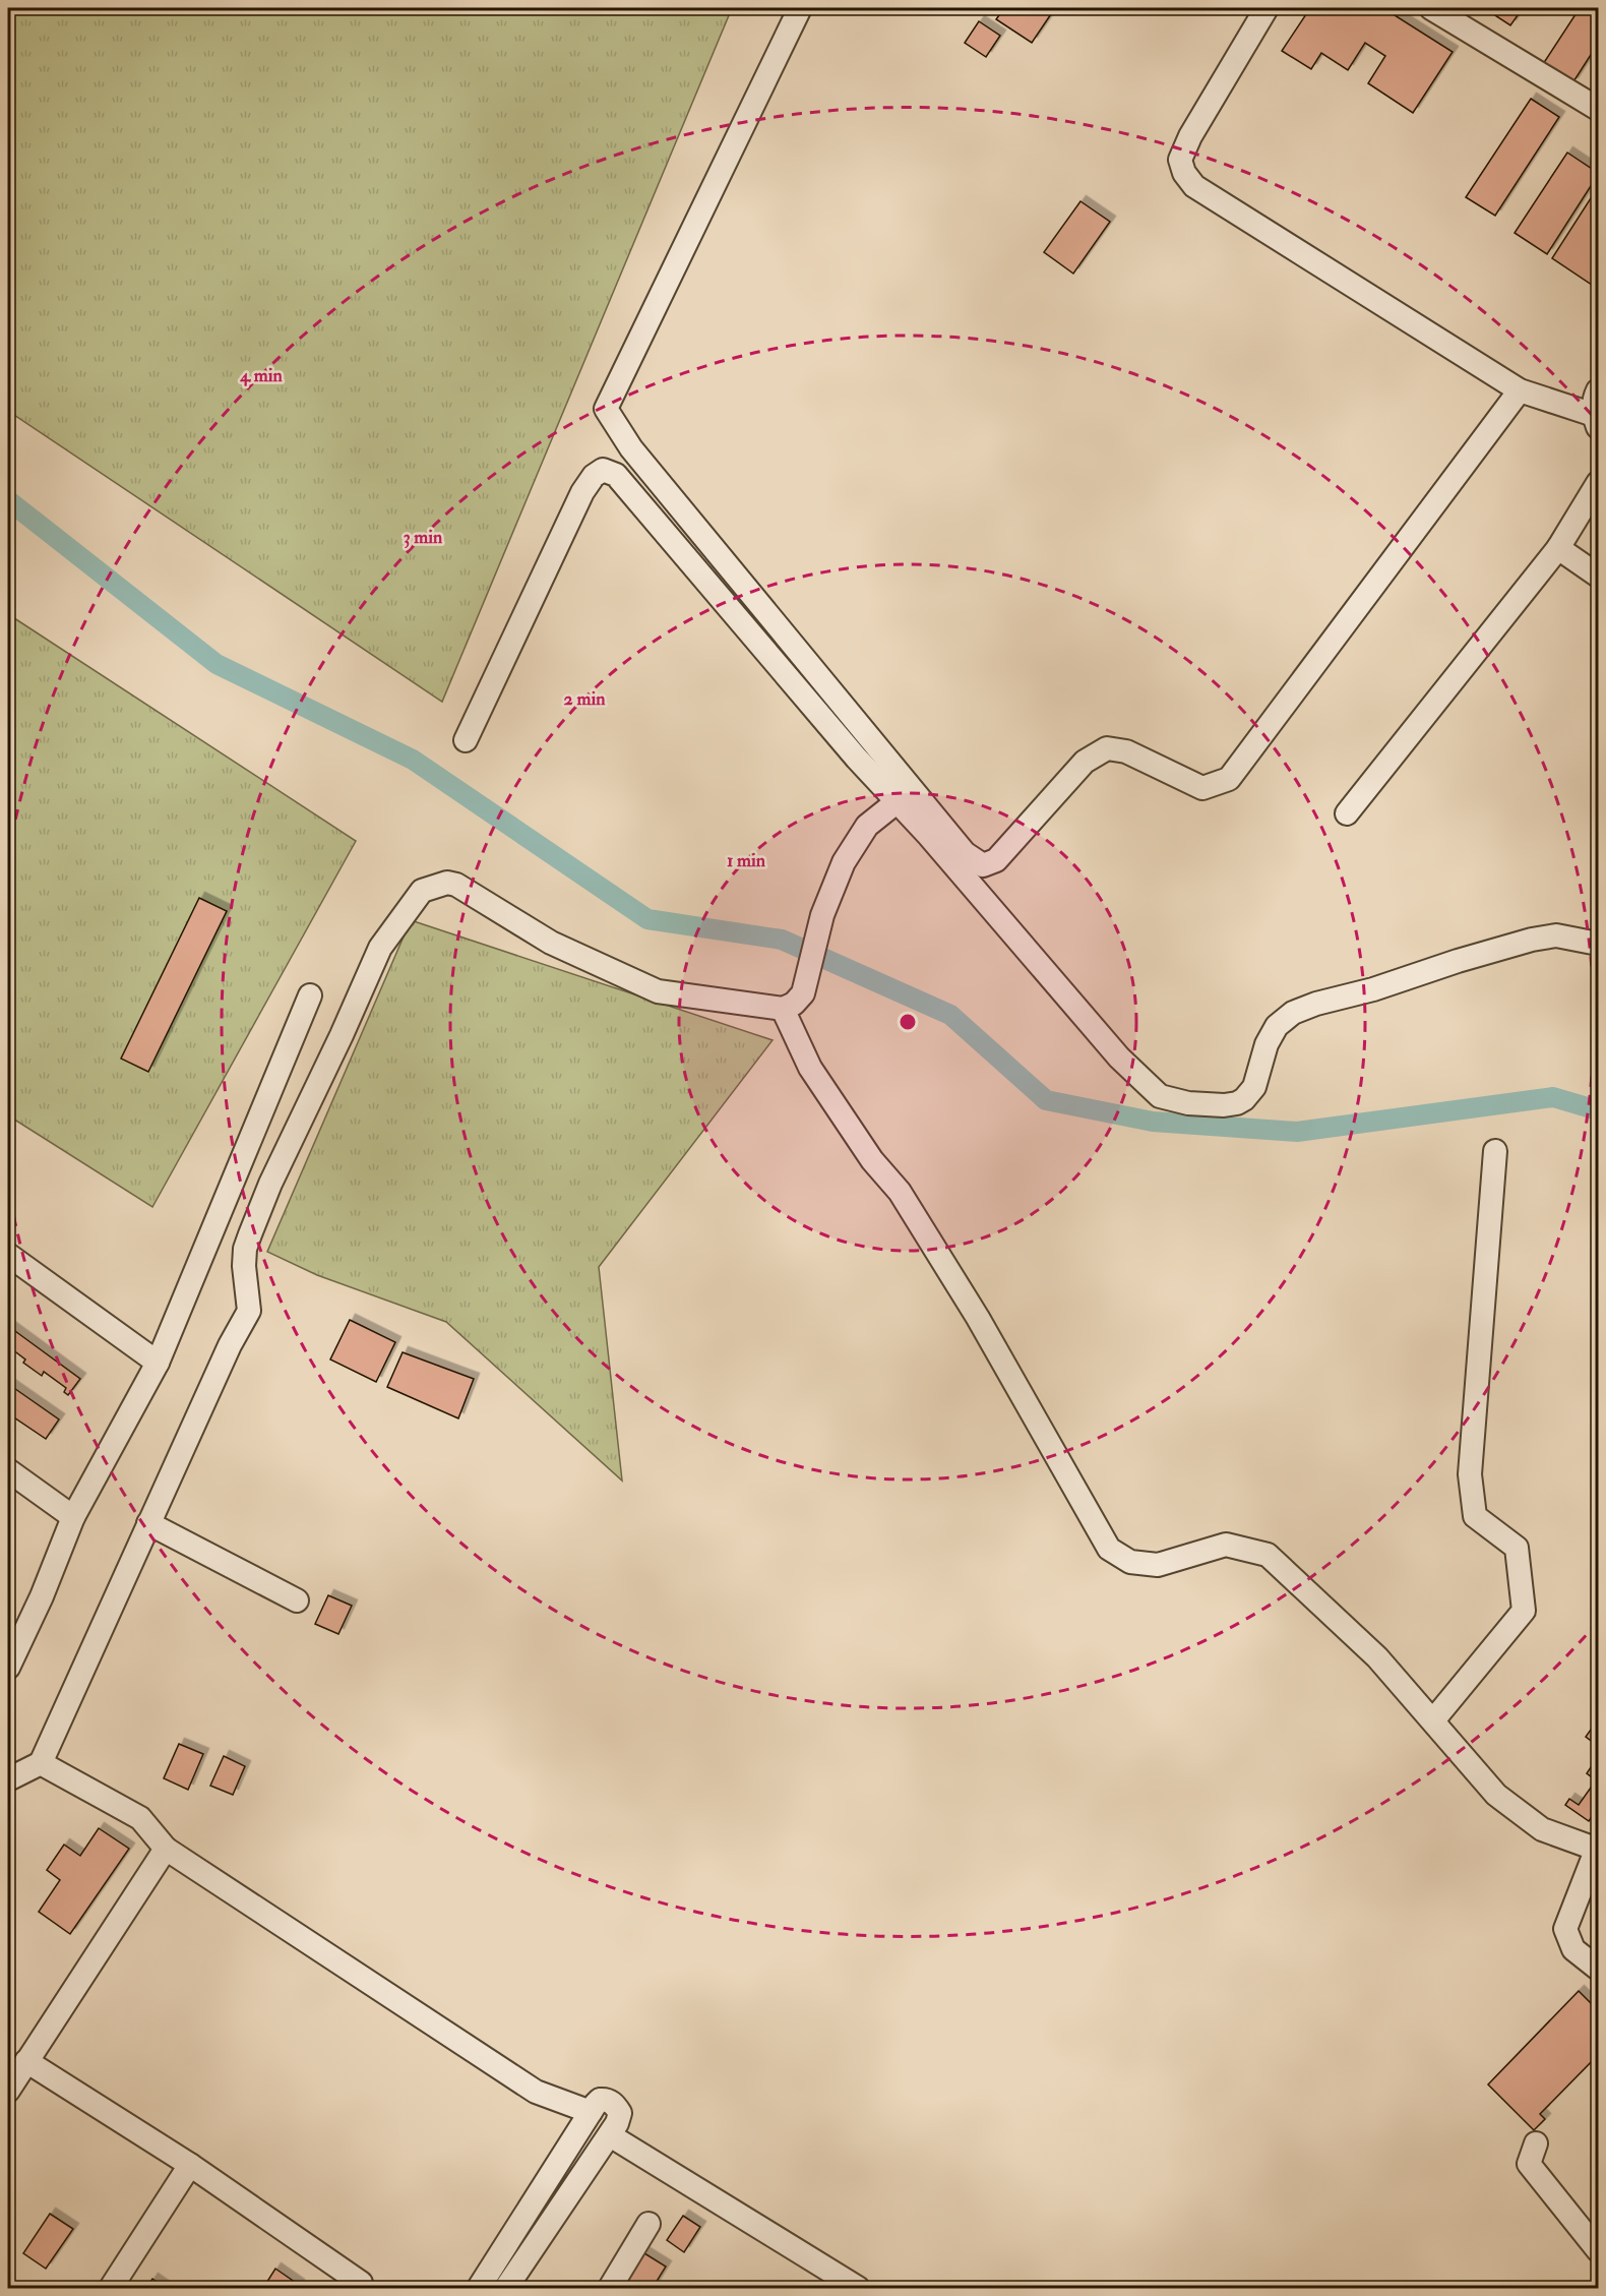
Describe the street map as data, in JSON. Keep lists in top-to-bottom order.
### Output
{
  "rings": [
    "4 min",
    "3 min",
    "2 min",
    "1 min"
  ]
}
